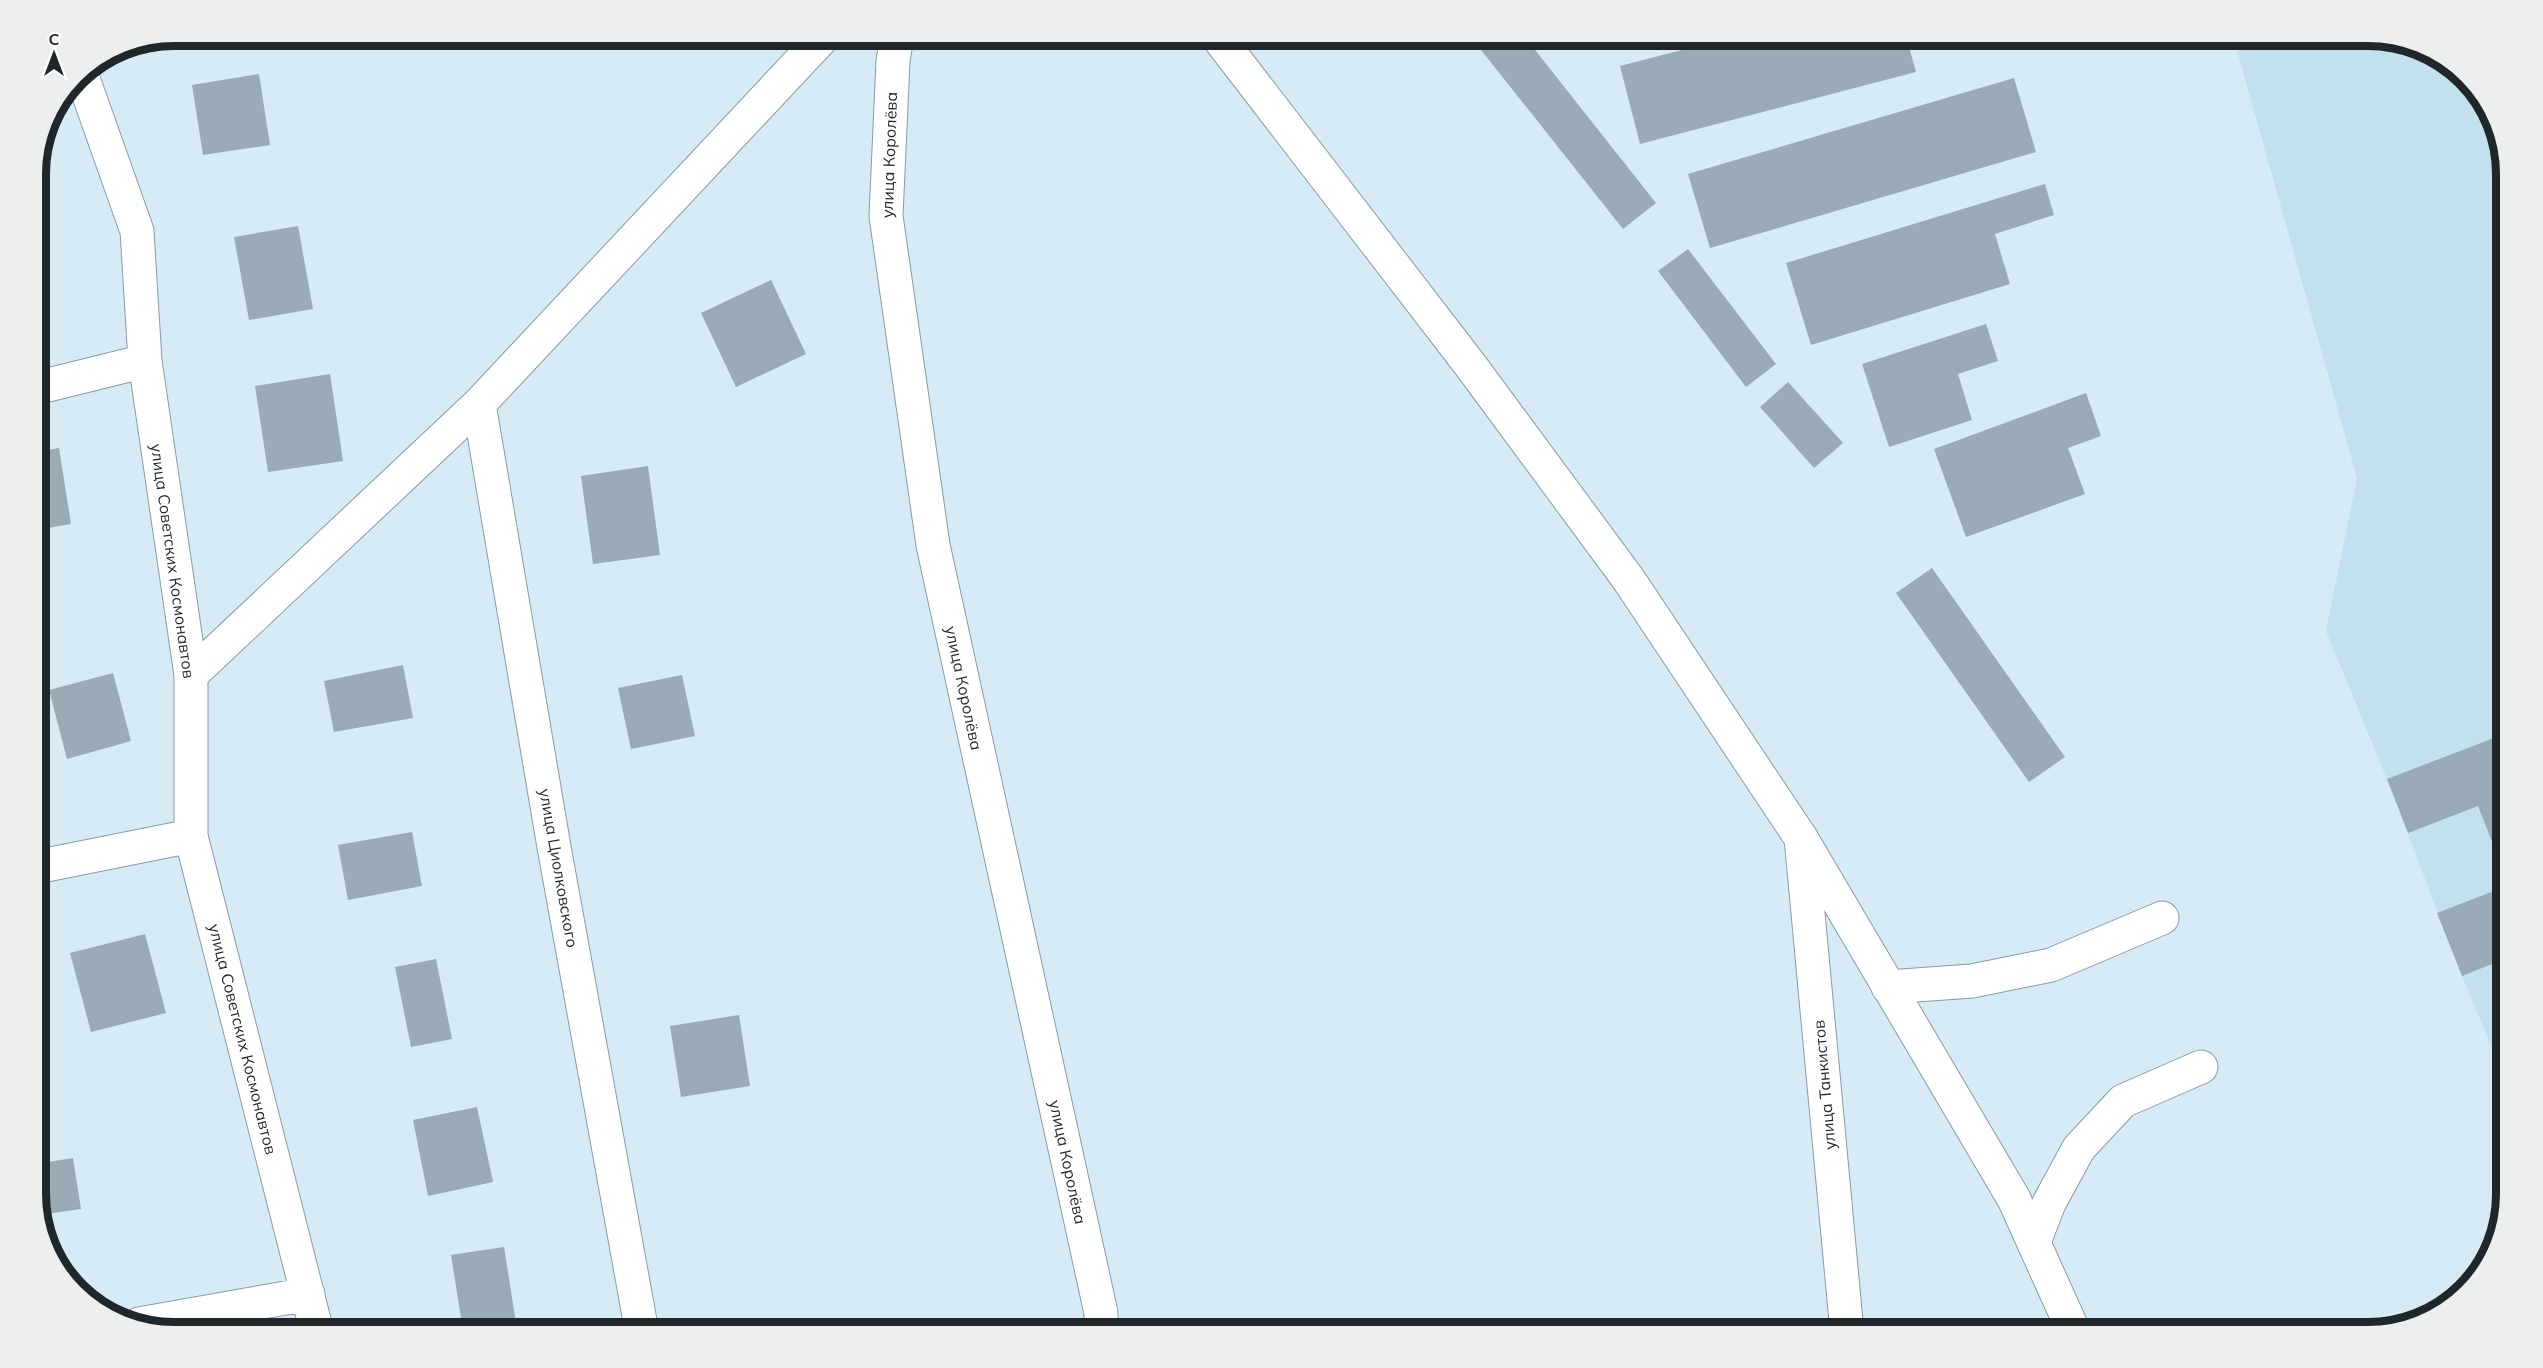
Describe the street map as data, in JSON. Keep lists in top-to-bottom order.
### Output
{
  "streets": {
    "street": [
      "улица Королёва",
      "улица Советских Космонавтов",
      "улица Циолковского",
      "улица Танкистов"
    ]
  },
  "north": "top"
}
